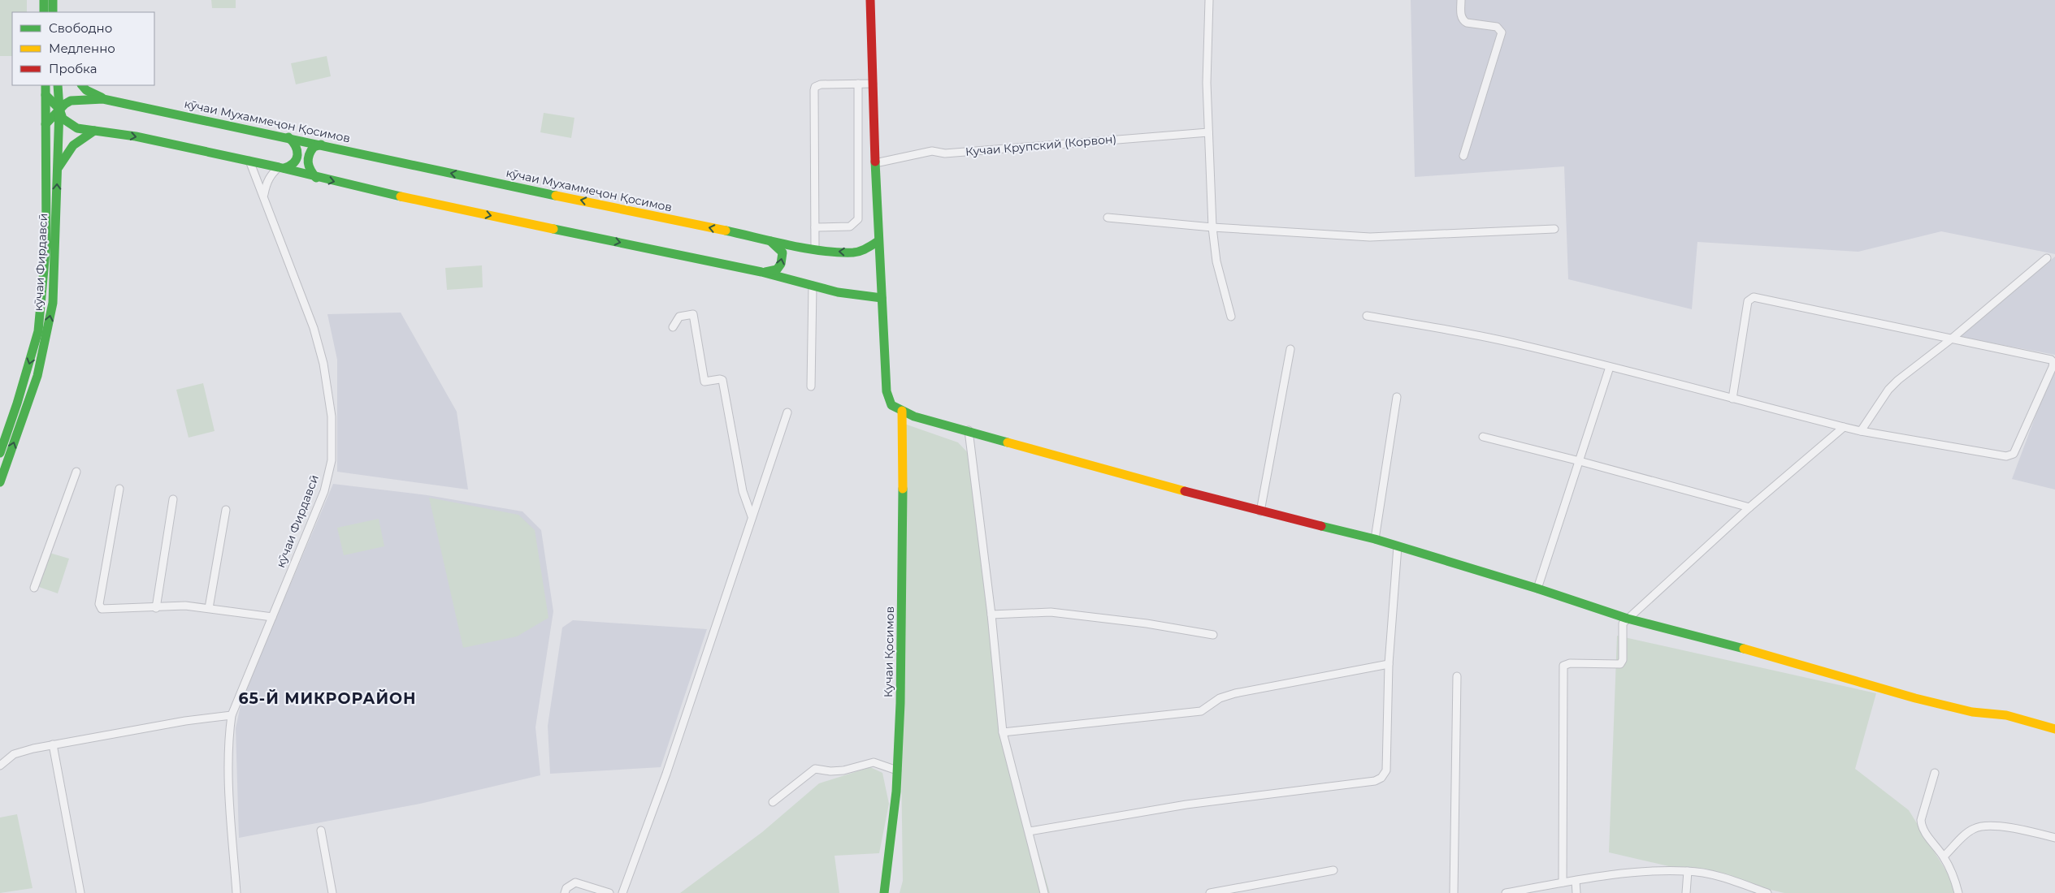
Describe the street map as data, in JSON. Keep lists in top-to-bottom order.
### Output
{
  "streets": {
    "street": [
      "кӯчаи Мухаммеҷон Қосимов",
      "Кучаи Крупский (Корвон)",
      "кӯчаи Фирдавсӣ",
      "Кучаи Қосимов"
    ]
  },
  "crossings": [
    ["кӯчаи Мухаммеҷон Қосимов", "кӯчаи Фирдавсӣ"]
  ],
  "districts": ["65-Й МИКРОРАЙОН"],
  "legend": ["Свободно", "Медленно", "Пробка"]
}
